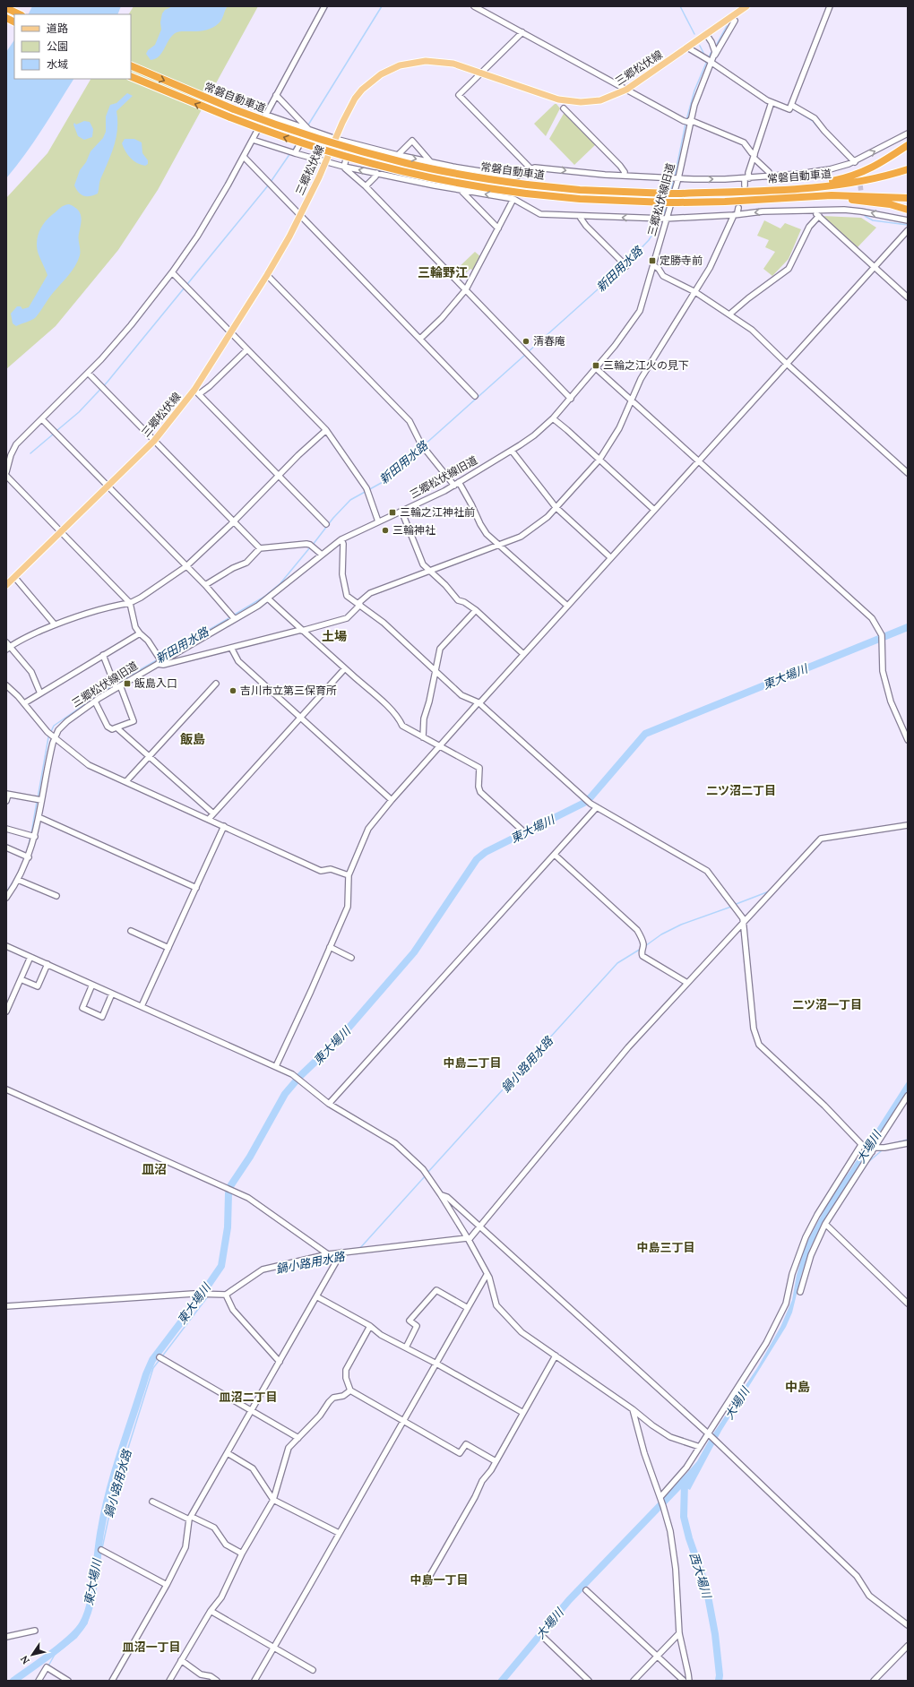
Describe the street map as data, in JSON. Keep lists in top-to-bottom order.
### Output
{
  "streets": {
    "highway": ["常磐自動車道"],
    "main road": ["三郷松伏線"],
    "street": ["三郷松伏線旧道"]
  },
  "districts": [
    "三輪野江",
    "土場",
    "飯島",
    "二ツ沼二丁目",
    "二ツ沼一丁目",
    "中島二丁目",
    "皿沼",
    "中島三丁目",
    "中島",
    "皿沼二丁目",
    "中島一丁目",
    "皿沼一丁目"
  ],
  "water": [
    "新田用水路",
    "東大場川",
    "鍋小路用水路",
    "大場川",
    "西大場川"
  ],
  "places": {
    "transit": [
      "定勝寺前",
      "三輪之江火の見下",
      "三輪之江神社前",
      "飯島入口"
    ],
    "other": ["清春庵", "三輪神社", "吉川市立第三保育所"]
  },
  "legend": ["道路", "公園", "水域"],
  "north": "bottom left"
}
